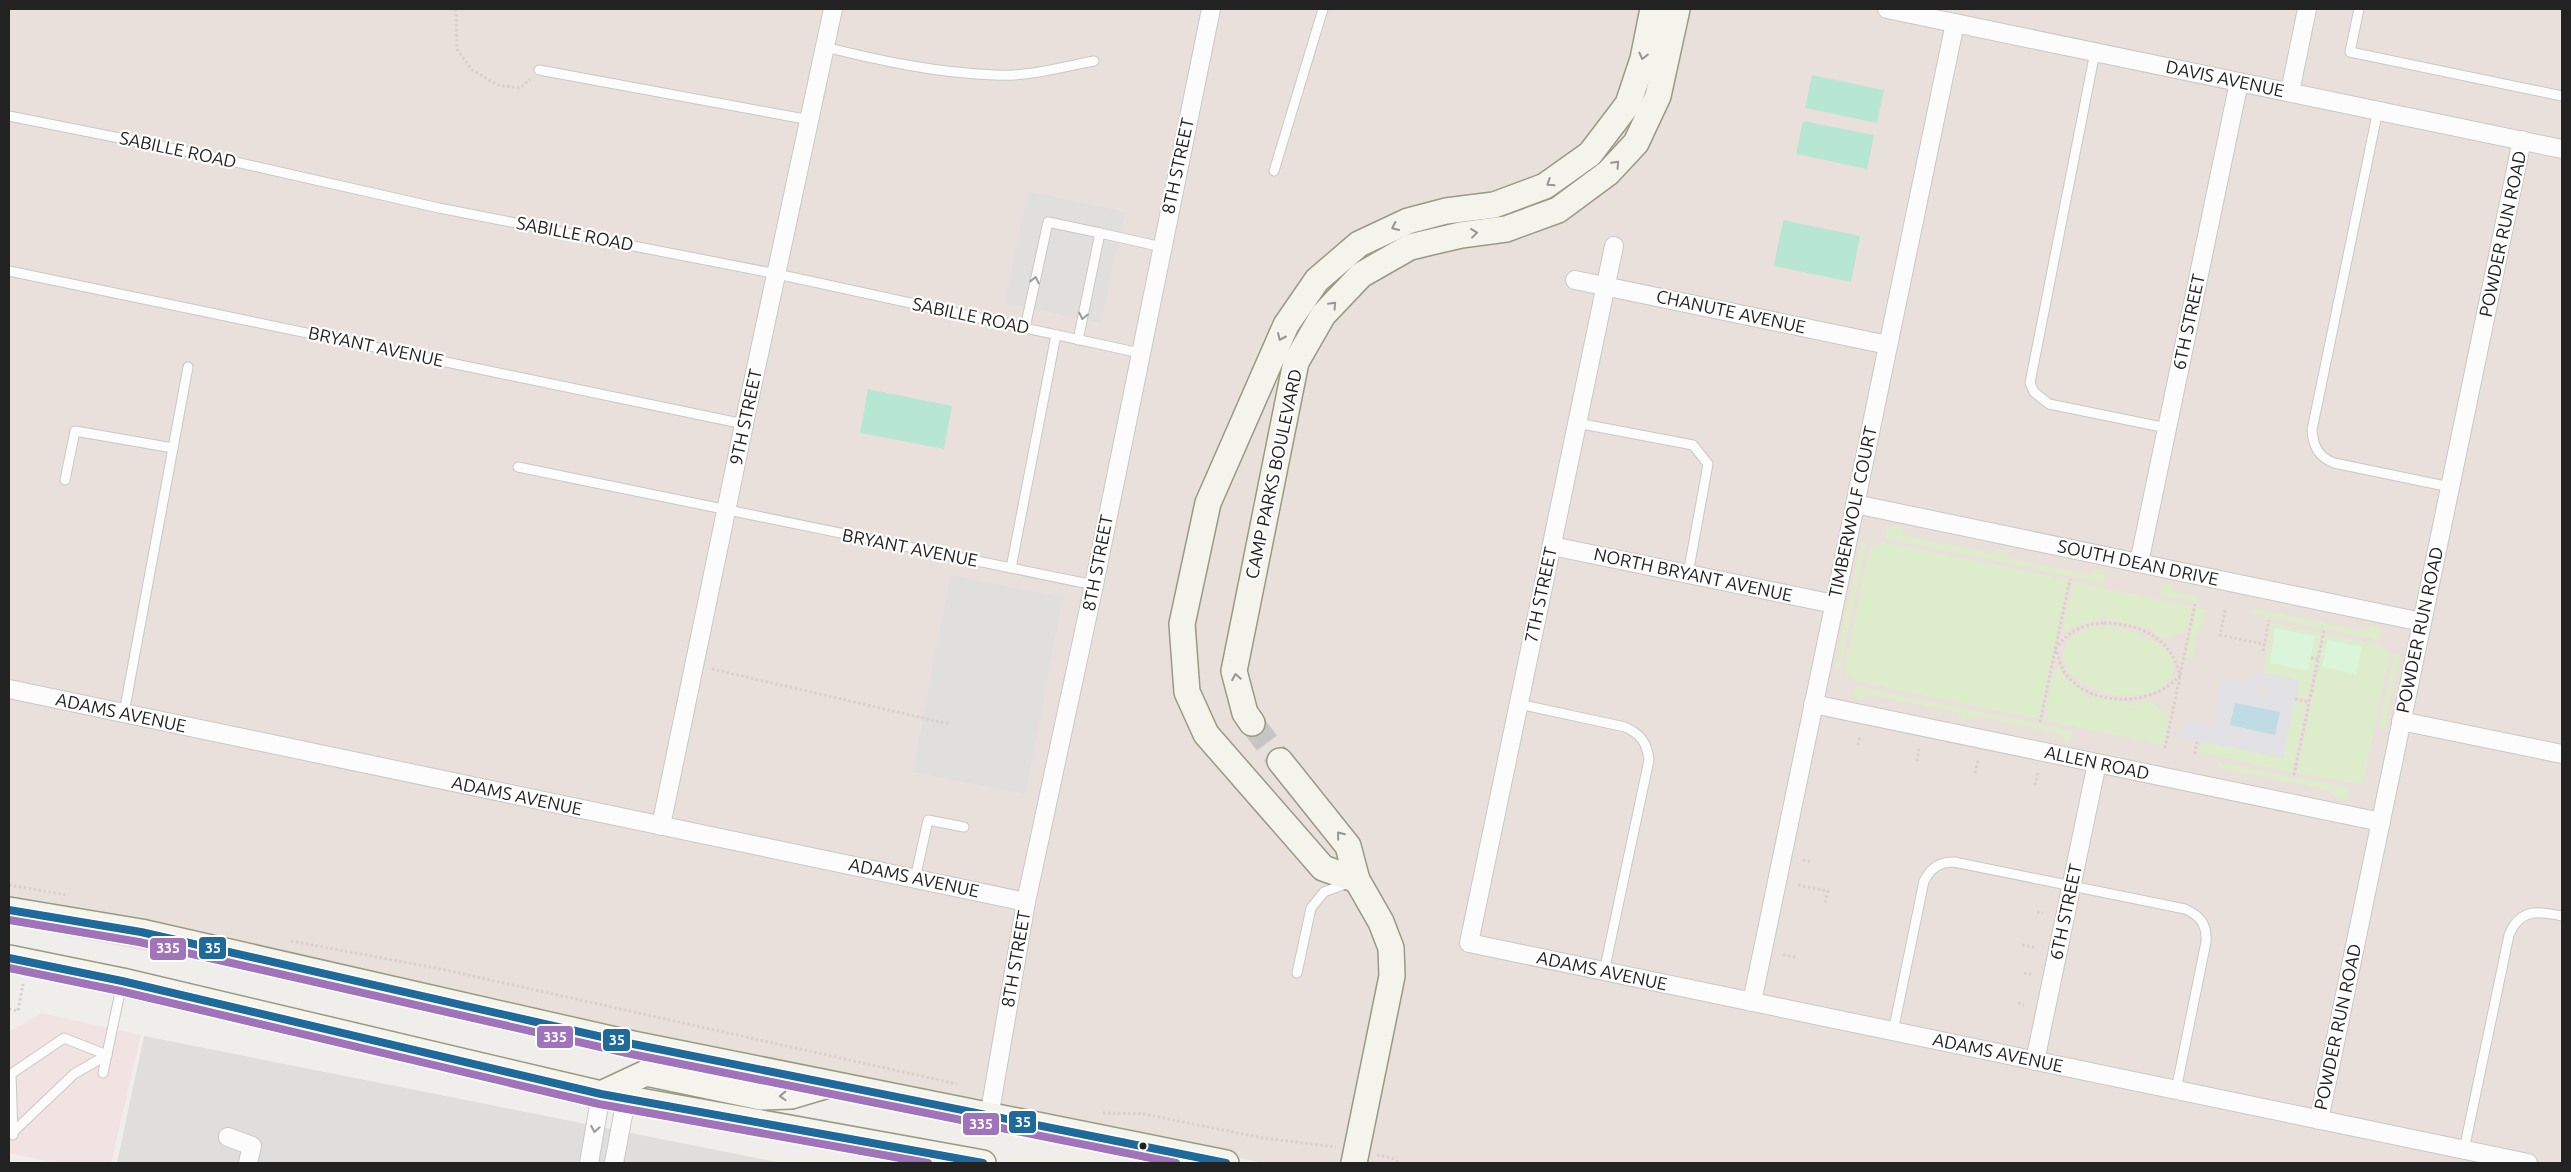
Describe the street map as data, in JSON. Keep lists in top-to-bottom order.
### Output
{
  "streets": {
    "street": [
      "DAVIS AVENUE",
      "8TH STREET",
      "POWDER RUN ROAD",
      "CHANUTE AVENUE",
      "6TH STREET",
      "9TH STREET",
      "CAMP PARKS BOULEVARD",
      "TIMBERWOLF COURT",
      "SOUTH DEAN DRIVE",
      "NORTH BRYANT AVENUE",
      "7TH STREET",
      "ADAMS AVENUE",
      "ALLEN ROAD"
    ],
    "lane": ["SABILLE ROAD", "BRYANT AVENUE"]
  },
  "crossings": [
    ["DAVIS AVENUE", "POWDER RUN ROAD"],
    ["DAVIS AVENUE", "6TH STREET"],
    ["DAVIS AVENUE", "TIMBERWOLF COURT"],
    ["SABILLE ROAD", "8TH STREET"],
    ["SABILLE ROAD", "9TH STREET"],
    ["8TH STREET", "BRYANT AVENUE"],
    ["8TH STREET", "ADAMS AVENUE"],
    ["POWDER RUN ROAD", "SOUTH DEAN DRIVE"],
    ["POWDER RUN ROAD", "ADAMS AVENUE"],
    ["POWDER RUN ROAD", "ALLEN ROAD"],
    ["CHANUTE AVENUE", "TIMBERWOLF COURT"],
    ["CHANUTE AVENUE", "7TH STREET"],
    ["6TH STREET", "SOUTH DEAN DRIVE"],
    ["6TH STREET", "ADAMS AVENUE"],
    ["6TH STREET", "ALLEN ROAD"],
    ["BRYANT AVENUE", "9TH STREET"],
    ["9TH STREET", "ADAMS AVENUE"],
    ["TIMBERWOLF COURT", "SOUTH DEAN DRIVE"],
    ["TIMBERWOLF COURT", "NORTH BRYANT AVENUE"],
    ["TIMBERWOLF COURT", "ADAMS AVENUE"],
    ["TIMBERWOLF COURT", "ALLEN ROAD"],
    ["NORTH BRYANT AVENUE", "7TH STREET"],
    ["7TH STREET", "ADAMS AVENUE"]
  ],
  "lines": ["transit line 35", "transit line 335"]
}
